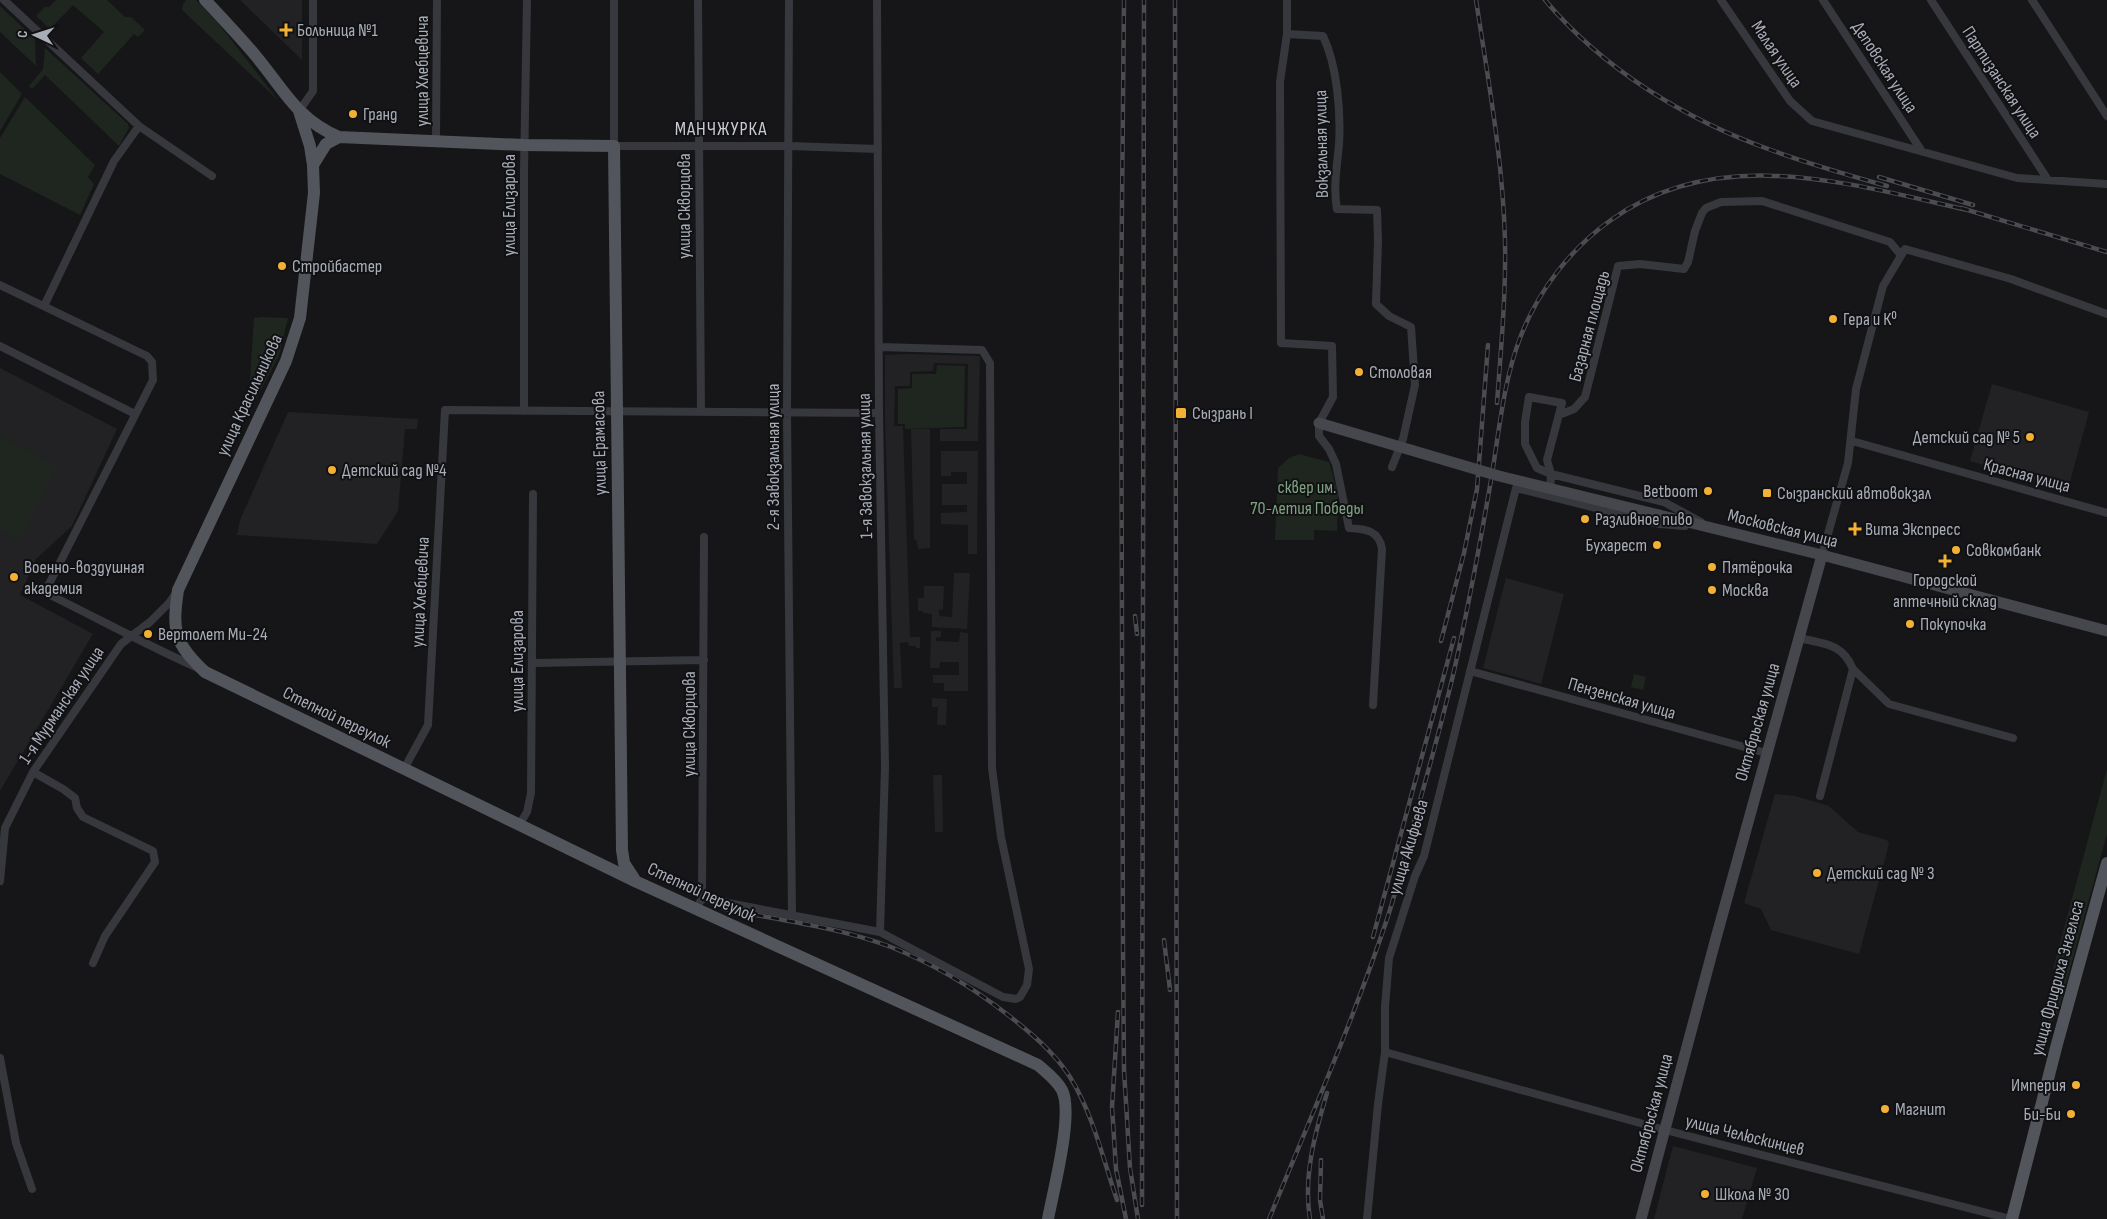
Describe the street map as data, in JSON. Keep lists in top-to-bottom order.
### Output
{
  "streets": {
    "main road": [
      "улица Красильникова",
      "улица Ерамасова",
      "Московская улица",
      "Степной переулок",
      "Октябрьская улица",
      "улица Фридриха Энгельса"
    ],
    "street": [
      "Малая улица",
      "Деповская улица",
      "улица Хлебцевича",
      "Партизанская улица",
      "Вокзальная улица",
      "улица Елизарова",
      "улица Скворцова",
      "Базарная площадь",
      "2-я Завокзальная улица",
      "1-я Завокзальная улица",
      "Красная улица",
      "Пензенская улица",
      "1-я Мурманская улица",
      "улица Акифьева",
      "улица Челюскинцев"
    ]
  },
  "crossings": [
    ["Малая улица", "Деповская улица"],
    ["улица Хлебцевича", "улица Елизарова"],
    ["улица Хлебцевича", "Степной переулок"],
    ["улица Елизарова", "Степной переулок"],
    ["улица Скворцова", "Степной переулок"],
    ["Базарная площадь", "Октябрьская улица"],
    ["улица Красильникова", "1-я Мурманская улица"],
    ["улица Красильникова", "Степной переулок"],
    ["улица Ерамасова", "Степной переулок"],
    ["Красная улица", "Октябрьская улица"],
    ["Московская улица", "Октябрьская улица"],
    ["Московская улица", "улица Акифьева"],
    ["Пензенская улица", "Октябрьская улица"],
    ["Пензенская улица", "улица Акифьева"],
    ["Октябрьская улица", "улица Челюскинцев"],
    ["улица Акифьева", "улица Челюскинцев"],
    ["улица Фридриха Энгельса", "улица Челюскинцев"]
  ],
  "districts": ["МАНЧЖУРКА"],
  "parks": ["сквер им. 70-летия Победы"],
  "places": {
    "health": ["Больница №1", "Вита Экспресс", "Городской аптечный склад"],
    "other": [
      "Гранд",
      "Стройбастер",
      "Гера и К⁰",
      "Столовая",
      "Детский сад № 5",
      "Детский сад №4",
      "Betboom",
      "Разливное пиво",
      "Бухарест",
      "Совкомбанк",
      "Пятёрочка",
      "Военно-воздушная академия",
      "Москва",
      "Покупочка",
      "Вертолет Ми-24",
      "Детский сад № 3",
      "Империя",
      "Магнит",
      "Би-Би",
      "Школа № 30"
    ],
    "transit": ["Сызрань I", "Сызранский автовокзал"]
  },
  "north": "left"
}
